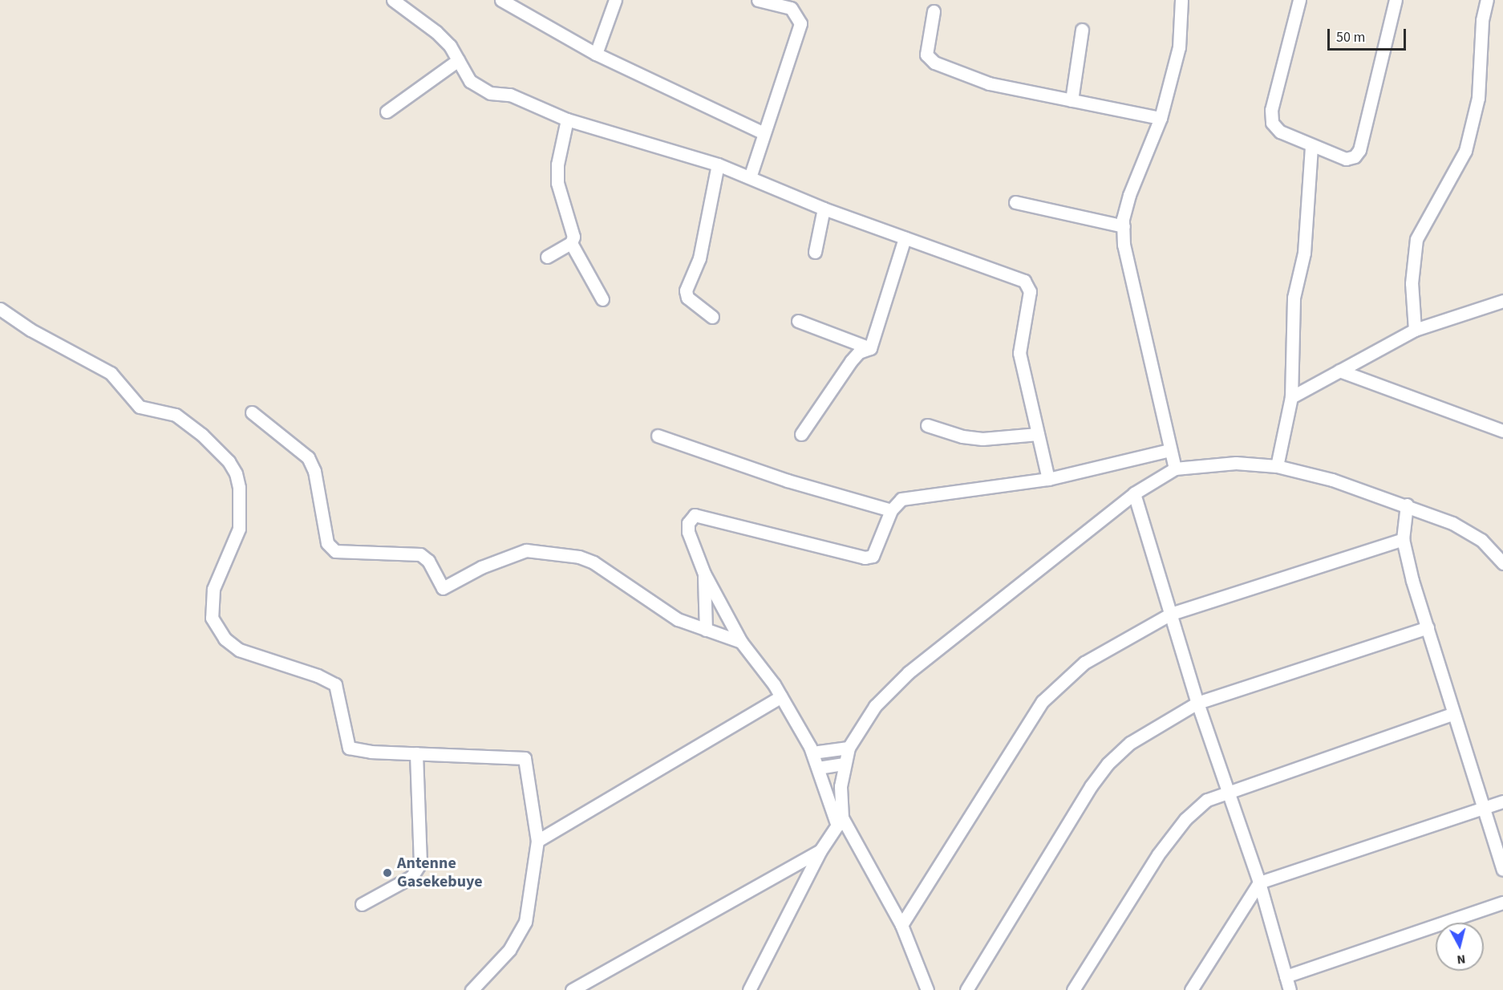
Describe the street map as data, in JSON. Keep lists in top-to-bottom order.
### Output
{
  "places": ["Antenne Gasekebuye"],
  "scale_bar": "50 m",
  "north": "bottom"
}
